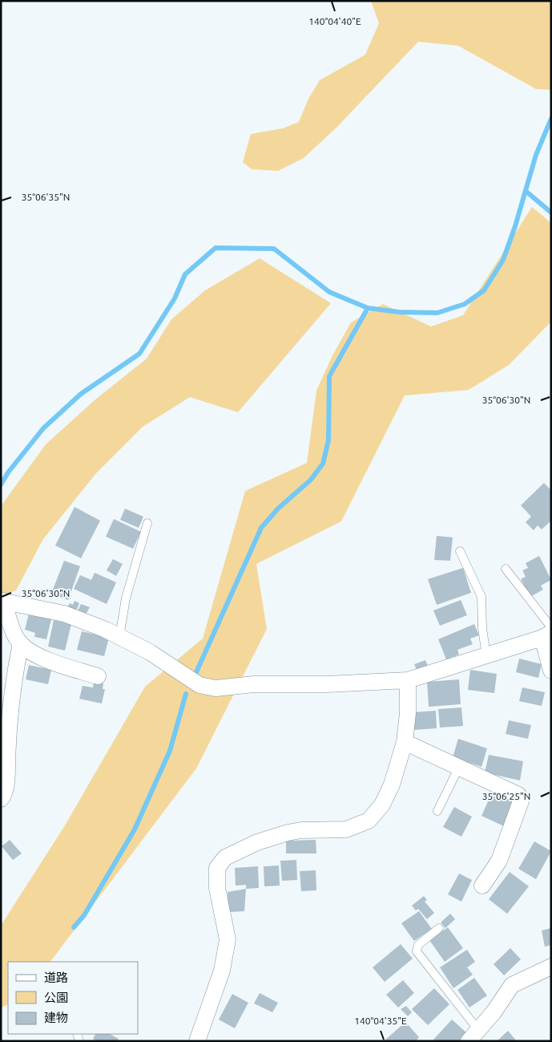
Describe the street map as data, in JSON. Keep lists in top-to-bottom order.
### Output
{
  "legend": ["道路", "公園", "建物"],
  "coordinates": [
    "140°04'40\"E",
    "35°06'35\"N",
    "35°06'30\"N",
    "35°06'25\"N",
    "140°04'35\"E"
  ]
}
